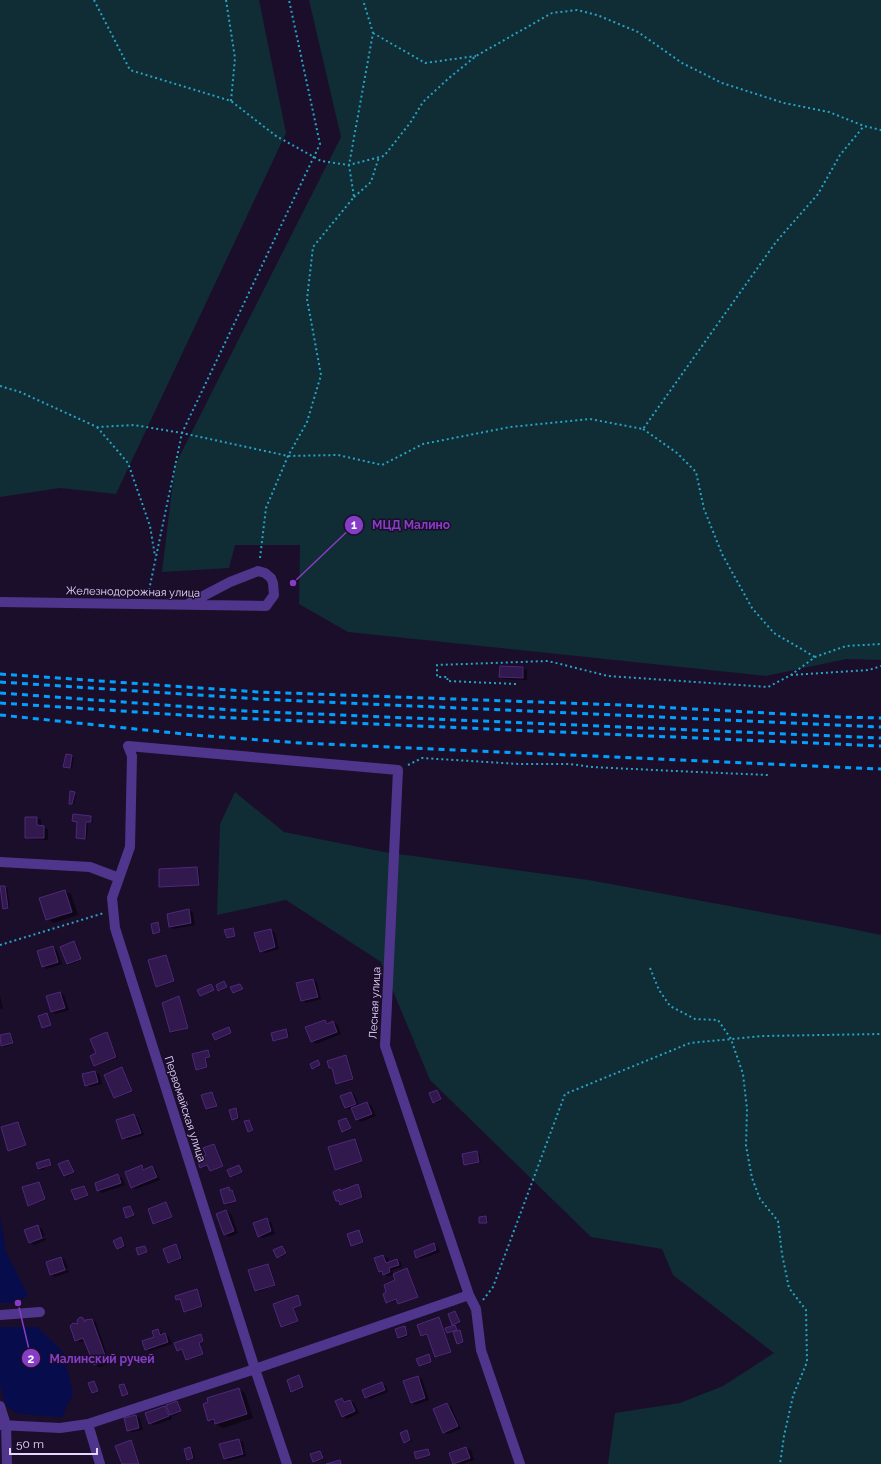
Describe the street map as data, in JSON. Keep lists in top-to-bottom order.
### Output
{
  "streets": {
    "street": ["Железнодорожная улица", "Лесная улица", "Первомайская улица"]
  },
  "crossings": [
    ["Лесная улица", "Первомайская улица"]
  ],
  "places": ["МЦД Малино", "Малинский ручей"],
  "scale_bar": "50 m"
}
